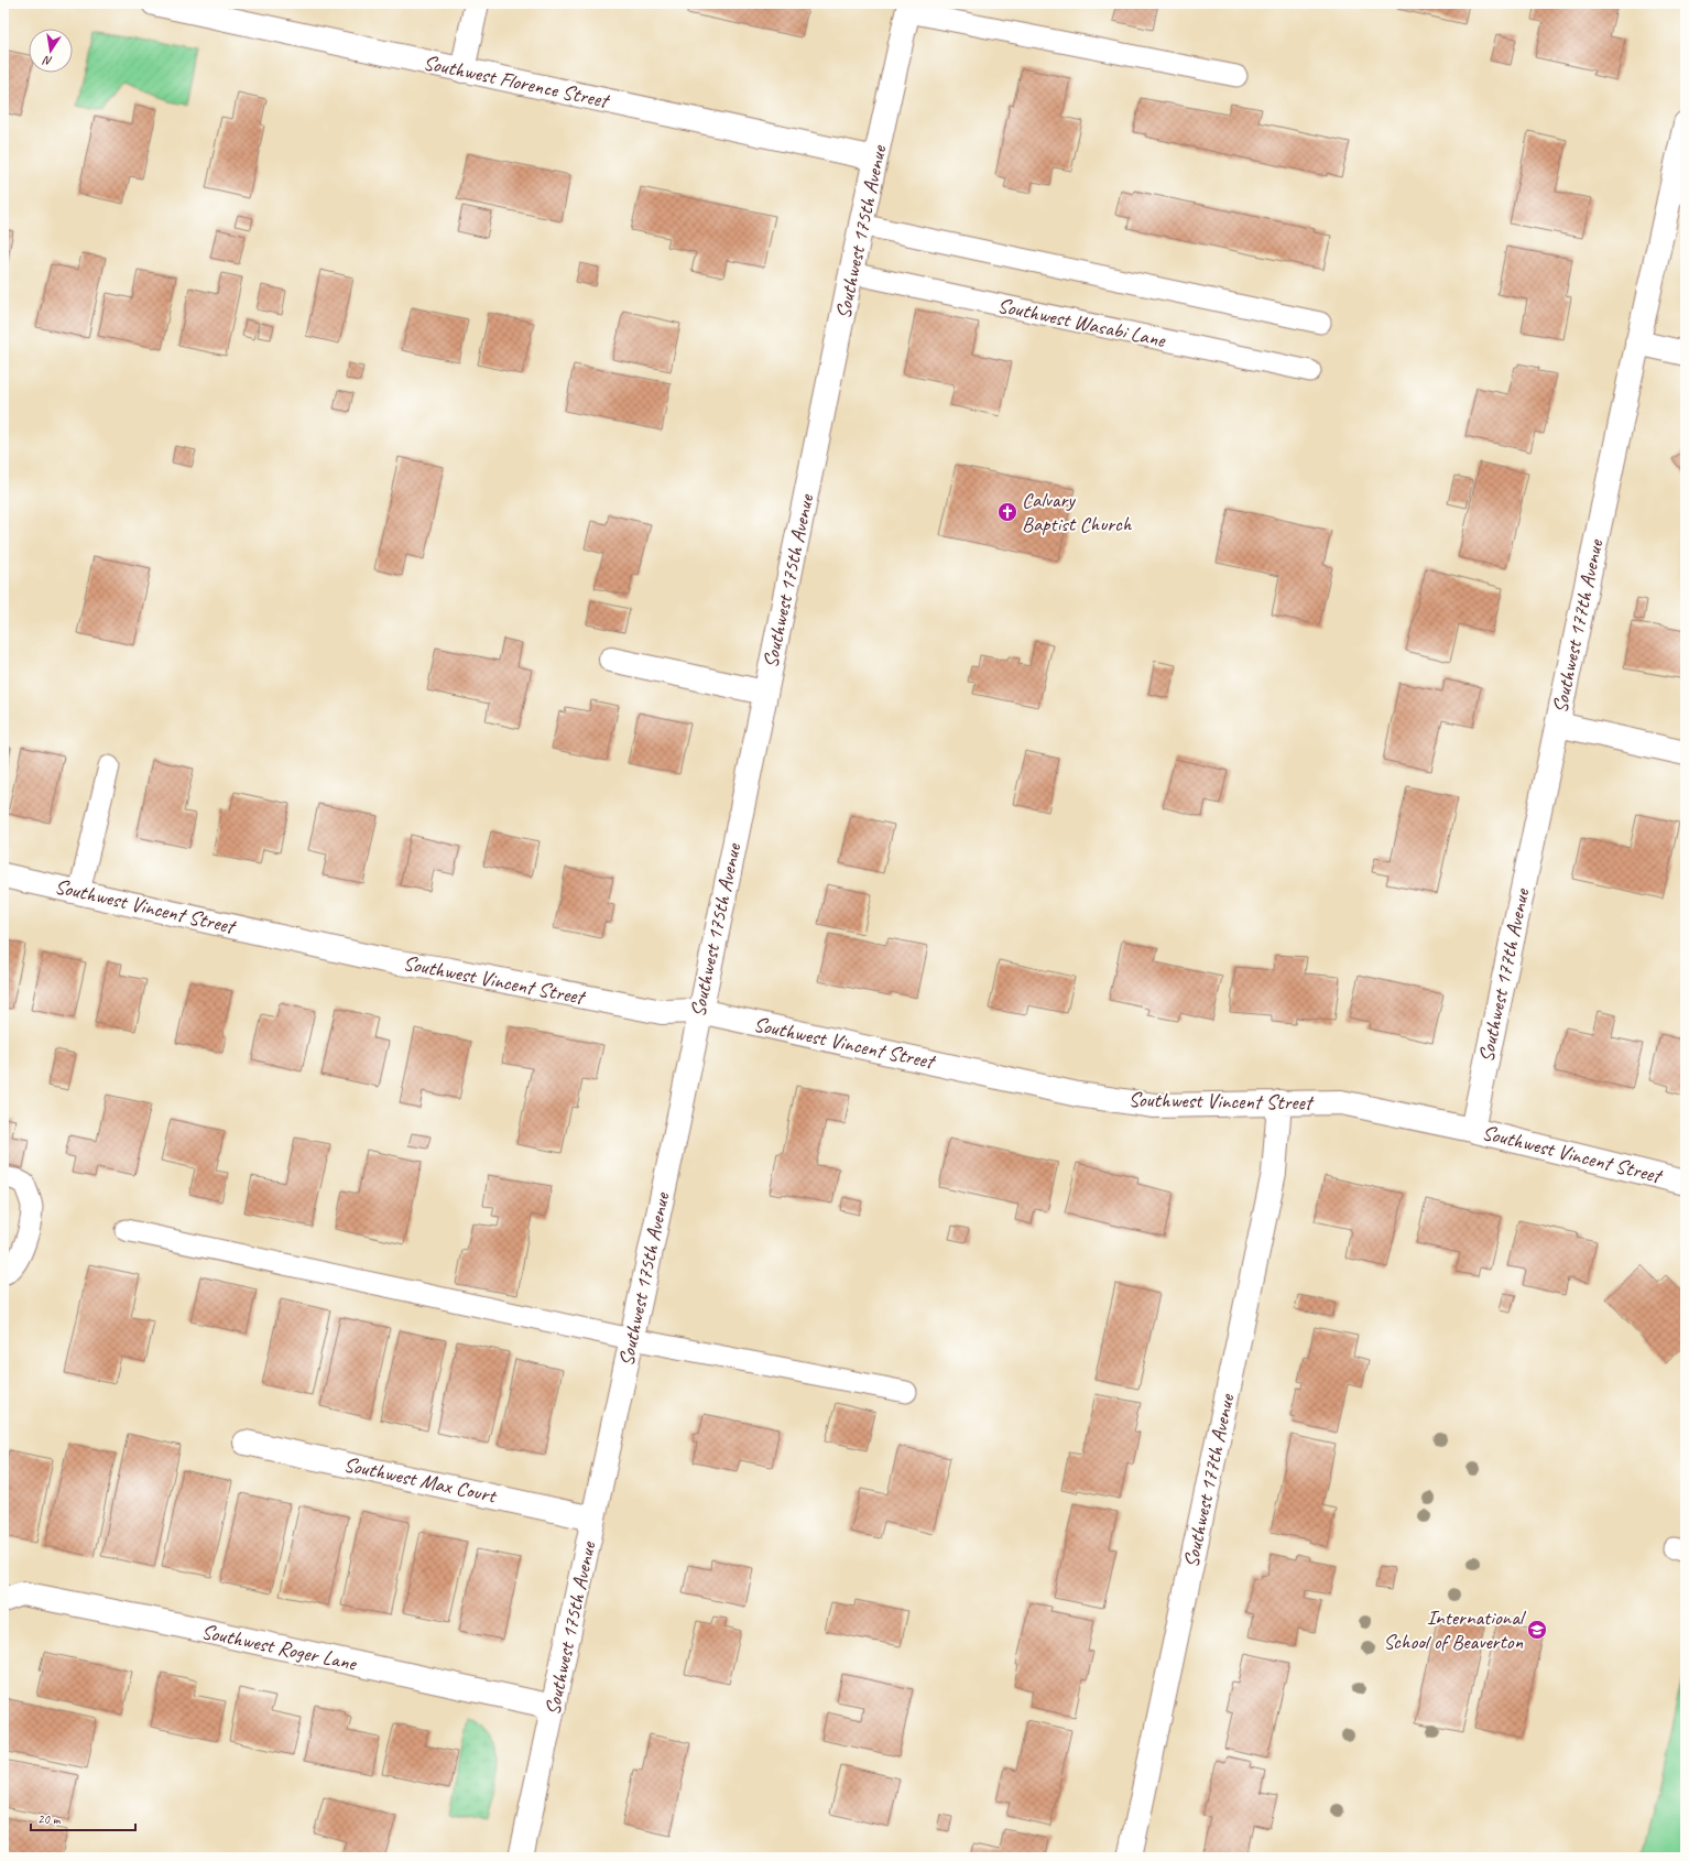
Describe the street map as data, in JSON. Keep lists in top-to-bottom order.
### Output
{
  "streets": {
    "street": [
      "Southwest Florence Street",
      "Southwest 175th Avenue",
      "Southwest 177th Avenue",
      "Southwest Vincent Street",
      "Southwest Max Court",
      "Southwest Roger Lane"
    ],
    "lane": ["Southwest Wasabi Lane"]
  },
  "crossings": [
    ["Southwest Florence Street", "Southwest 175th Avenue"],
    ["Southwest 175th Avenue", "Southwest Wasabi Lane"],
    ["Southwest 175th Avenue", "Southwest Vincent Street"],
    ["Southwest 175th Avenue", "Southwest Max Court"],
    ["Southwest 175th Avenue", "Southwest Roger Lane"],
    ["Southwest 177th Avenue", "Southwest Vincent Street"]
  ],
  "places": {
    "church": ["Calvary Baptist Church"],
    "school or university": ["International School of Beaverton"]
  },
  "scale_bar": "20 m",
  "north": "bottom"
}
